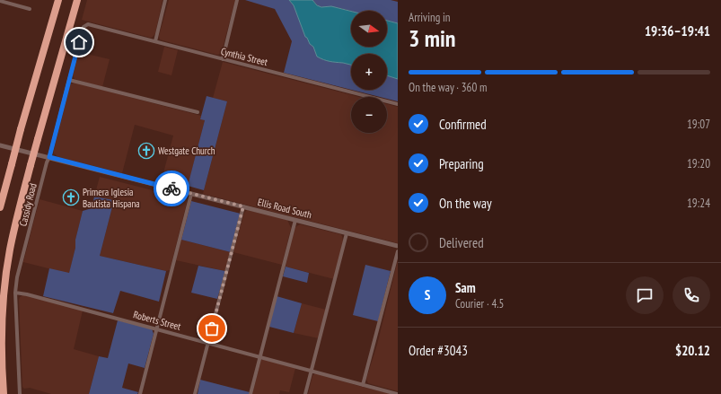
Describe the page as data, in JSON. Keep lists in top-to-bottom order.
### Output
{
  "streets": {
    "street": [
      "Cynthia Street",
      "Cassidy Road",
      "Ellis Road South",
      "Roberts Street"
    ]
  },
  "crossings": [
    ["Cynthia Street", "Cassidy Road"],
    ["Cassidy Road", "Ellis Road South"],
    ["Cassidy Road", "Roberts Street"]
  ],
  "places": {
    "church": ["Westgate Church", "Primera Iglesia Bautista Hispana"]
  },
  "north": "right",
  "page": {
    "heading": ["3 min", "Arriving in", "19:36–19:41"],
    "panel": [
      "Sam",
      "Courier · 4.5",
      "Order #3043",
      "$20.12"
    ],
    "map_buttons": ["+", "−"],
    "bar": "On the way · 360 m",
    "list": [
      ["Confirmed", "19:07"],
      ["Preparing", "19:20"],
      ["On the way", "19:24"],
      "Delivered"
    ],
    "round": "S"
  }
}
